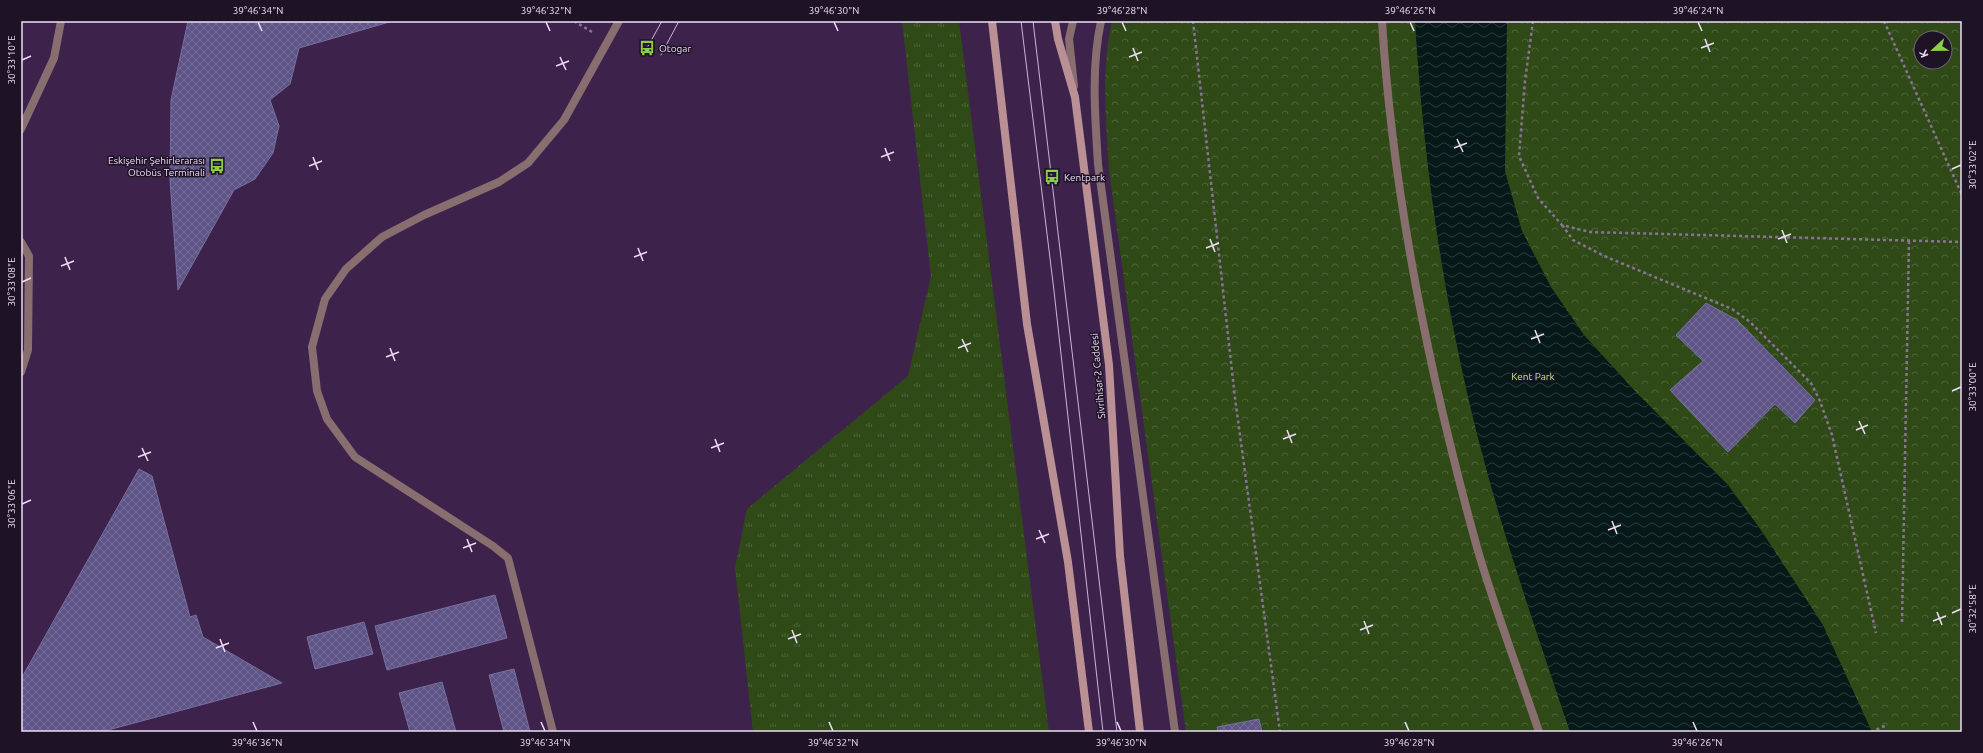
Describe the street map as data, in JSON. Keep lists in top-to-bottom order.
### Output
{
  "streets": {
    "main road": ["Sivrihisar-2 Caddesi"]
  },
  "parks": ["Kent Park"],
  "places": {
    "bus stop": ["Otogar", "Eskişehir Şehirlerarası Otobüs Terminali", "Kentpark"]
  },
  "north": "left",
  "coordinates": [
    "39°46'34\"N",
    "39°46'32\"N",
    "39°46'30\"N",
    "39°46'28\"N",
    "39°46'26\"N",
    "39°46'24\"N",
    "30°33'10\"E",
    "30°33'02\"E",
    "30°33'08\"E",
    "30°33'00\"E",
    "30°33'06\"E",
    "30°32'58\"E",
    "39°46'36\"N"
  ]
}
